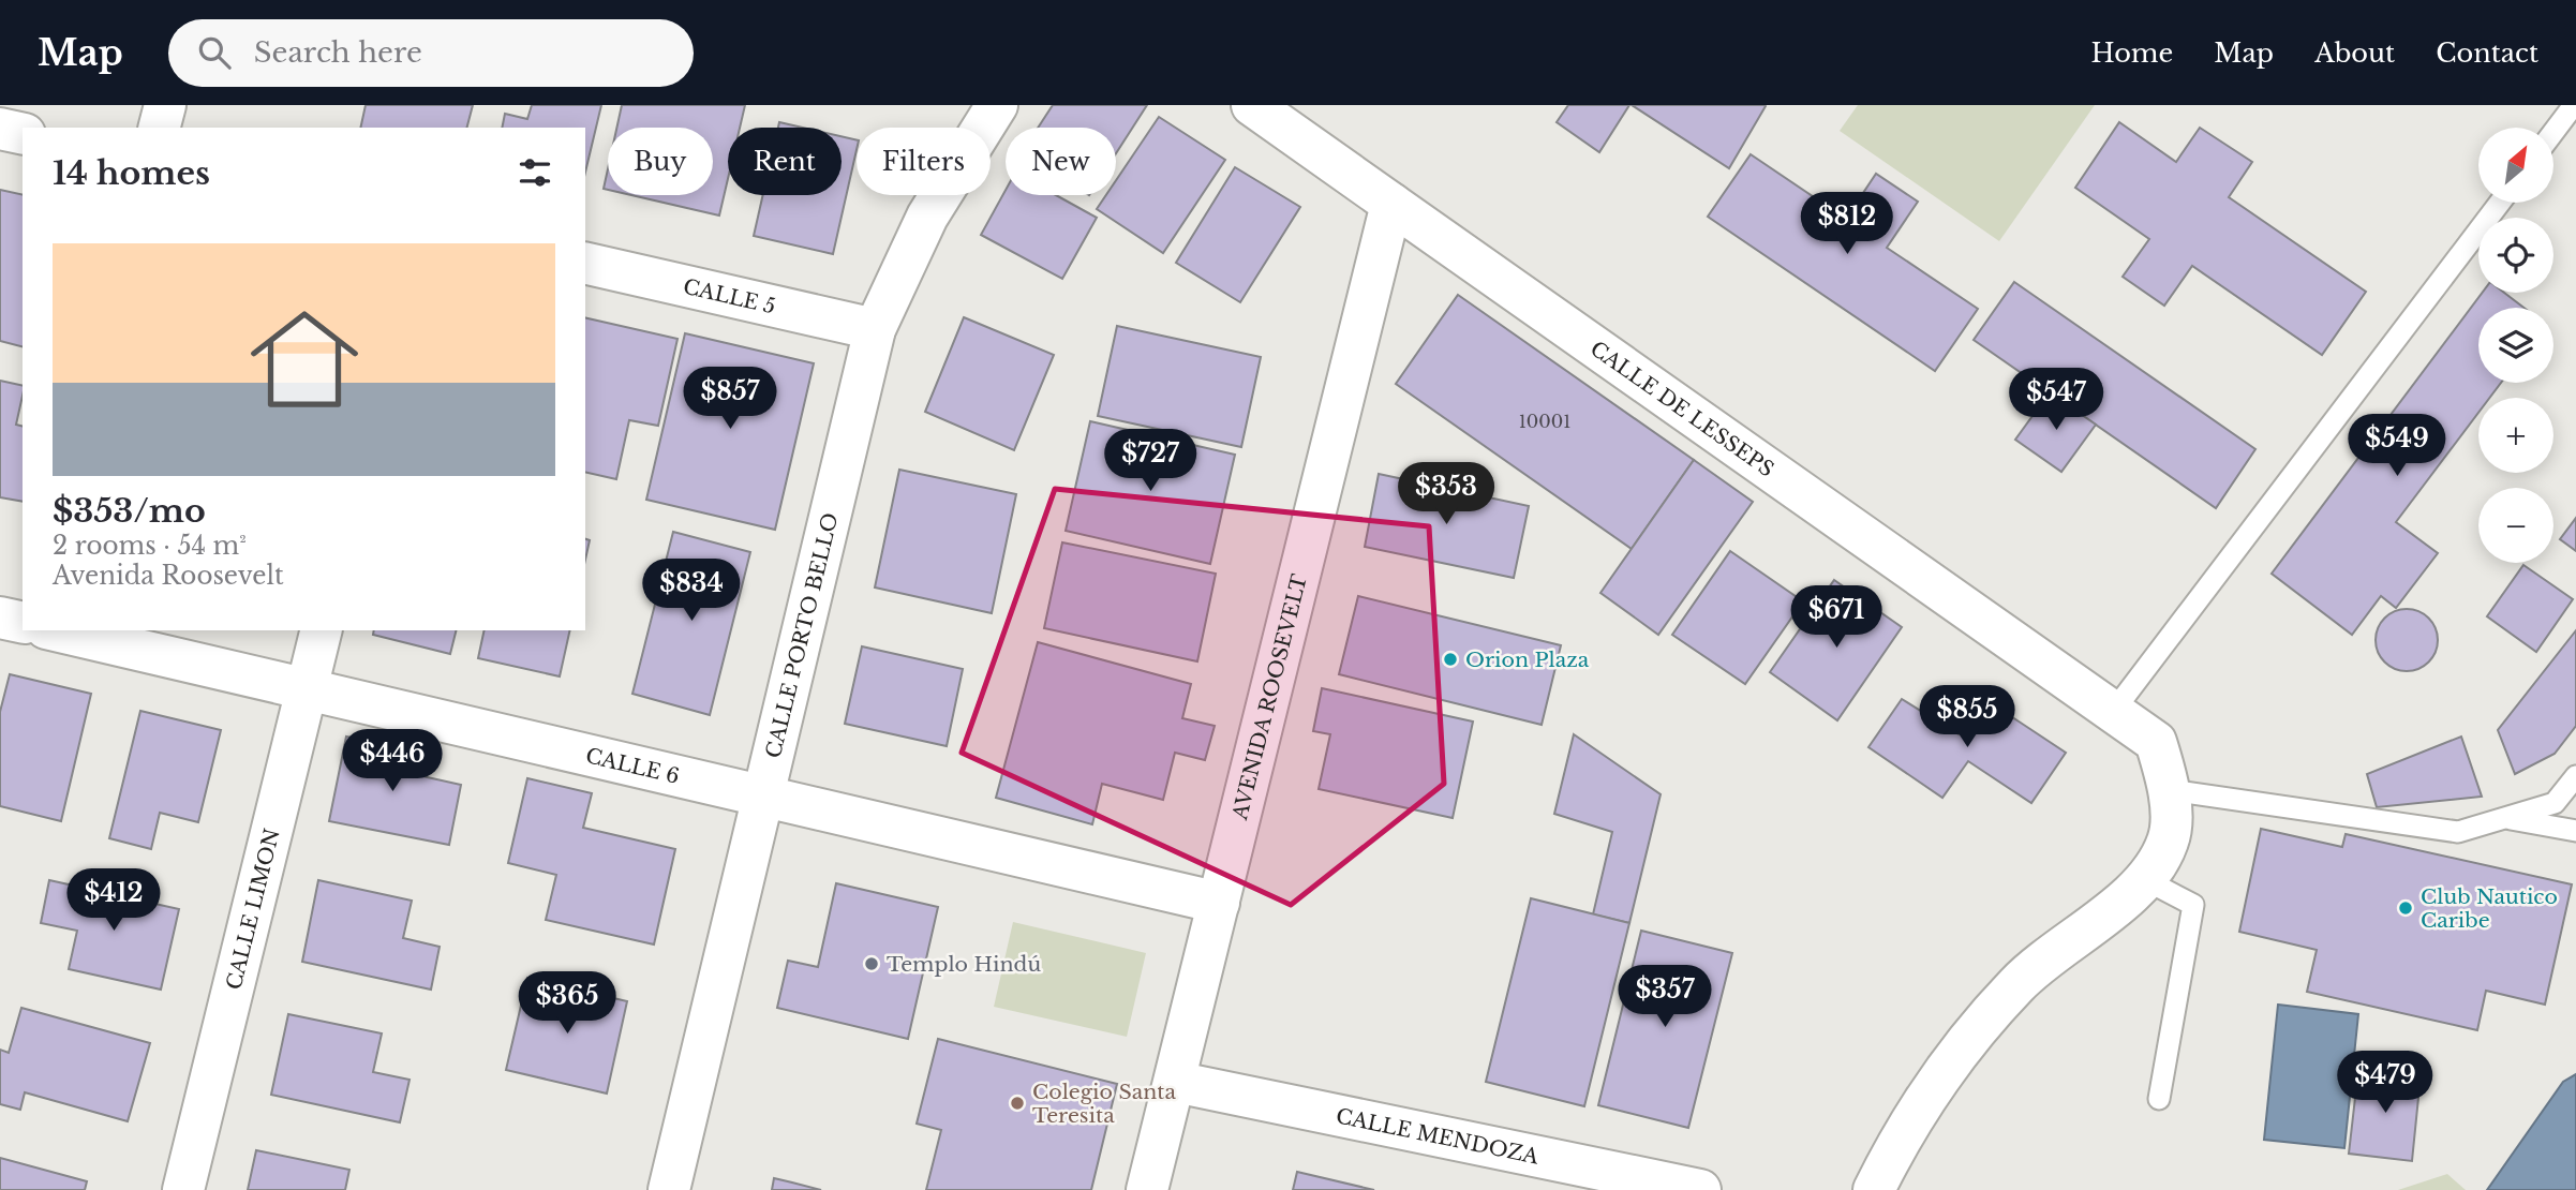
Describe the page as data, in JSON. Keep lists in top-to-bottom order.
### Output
{
  "streets": {
    "street": [
      "CALLE 5",
      "CALLE DE LESSEPS",
      "CALLE PORTO BELLO",
      "AVENIDA ROOSEVELT",
      "CALLE 6",
      "CALLE LIMON",
      "CALLE MENDOZA"
    ]
  },
  "crossings": [
    ["CALLE 5", "CALLE PORTO BELLO"],
    ["CALLE DE LESSEPS", "AVENIDA ROOSEVELT"],
    ["CALLE PORTO BELLO", "CALLE 6"],
    ["AVENIDA ROOSEVELT", "CALLE 6"],
    ["AVENIDA ROOSEVELT", "CALLE MENDOZA"],
    ["CALLE 6", "CALLE LIMON"]
  ],
  "places": [
    "Orion Plaza",
    "Club Nautico Caribe",
    "Templo Hindú",
    "Colegio Santa Teresita"
  ],
  "house_numbers": ["10001"],
  "north": "top right",
  "page": {
    "header": "Map",
    "search": "Search here",
    "nav": [
      "Home",
      "Map",
      "About",
      "Contact"
    ],
    "map_buttons": ["+", "−"],
    "chip": [
      "Buy",
      "Rent",
      "Filters",
      "New"
    ],
    "heading": "14 homes",
    "price": [
      "$812",
      "$857",
      "$547",
      "$549",
      "$727",
      "$353",
      "$834",
      "$671",
      "$855",
      "$446",
      "$412",
      "$357",
      "$365",
      "$479"
    ],
    "list": [
      {
        "name": "$353/mo",
        "note": "2 rooms · 54 m² · Avenida Roosevelt"
      }
    ]
  }
}
